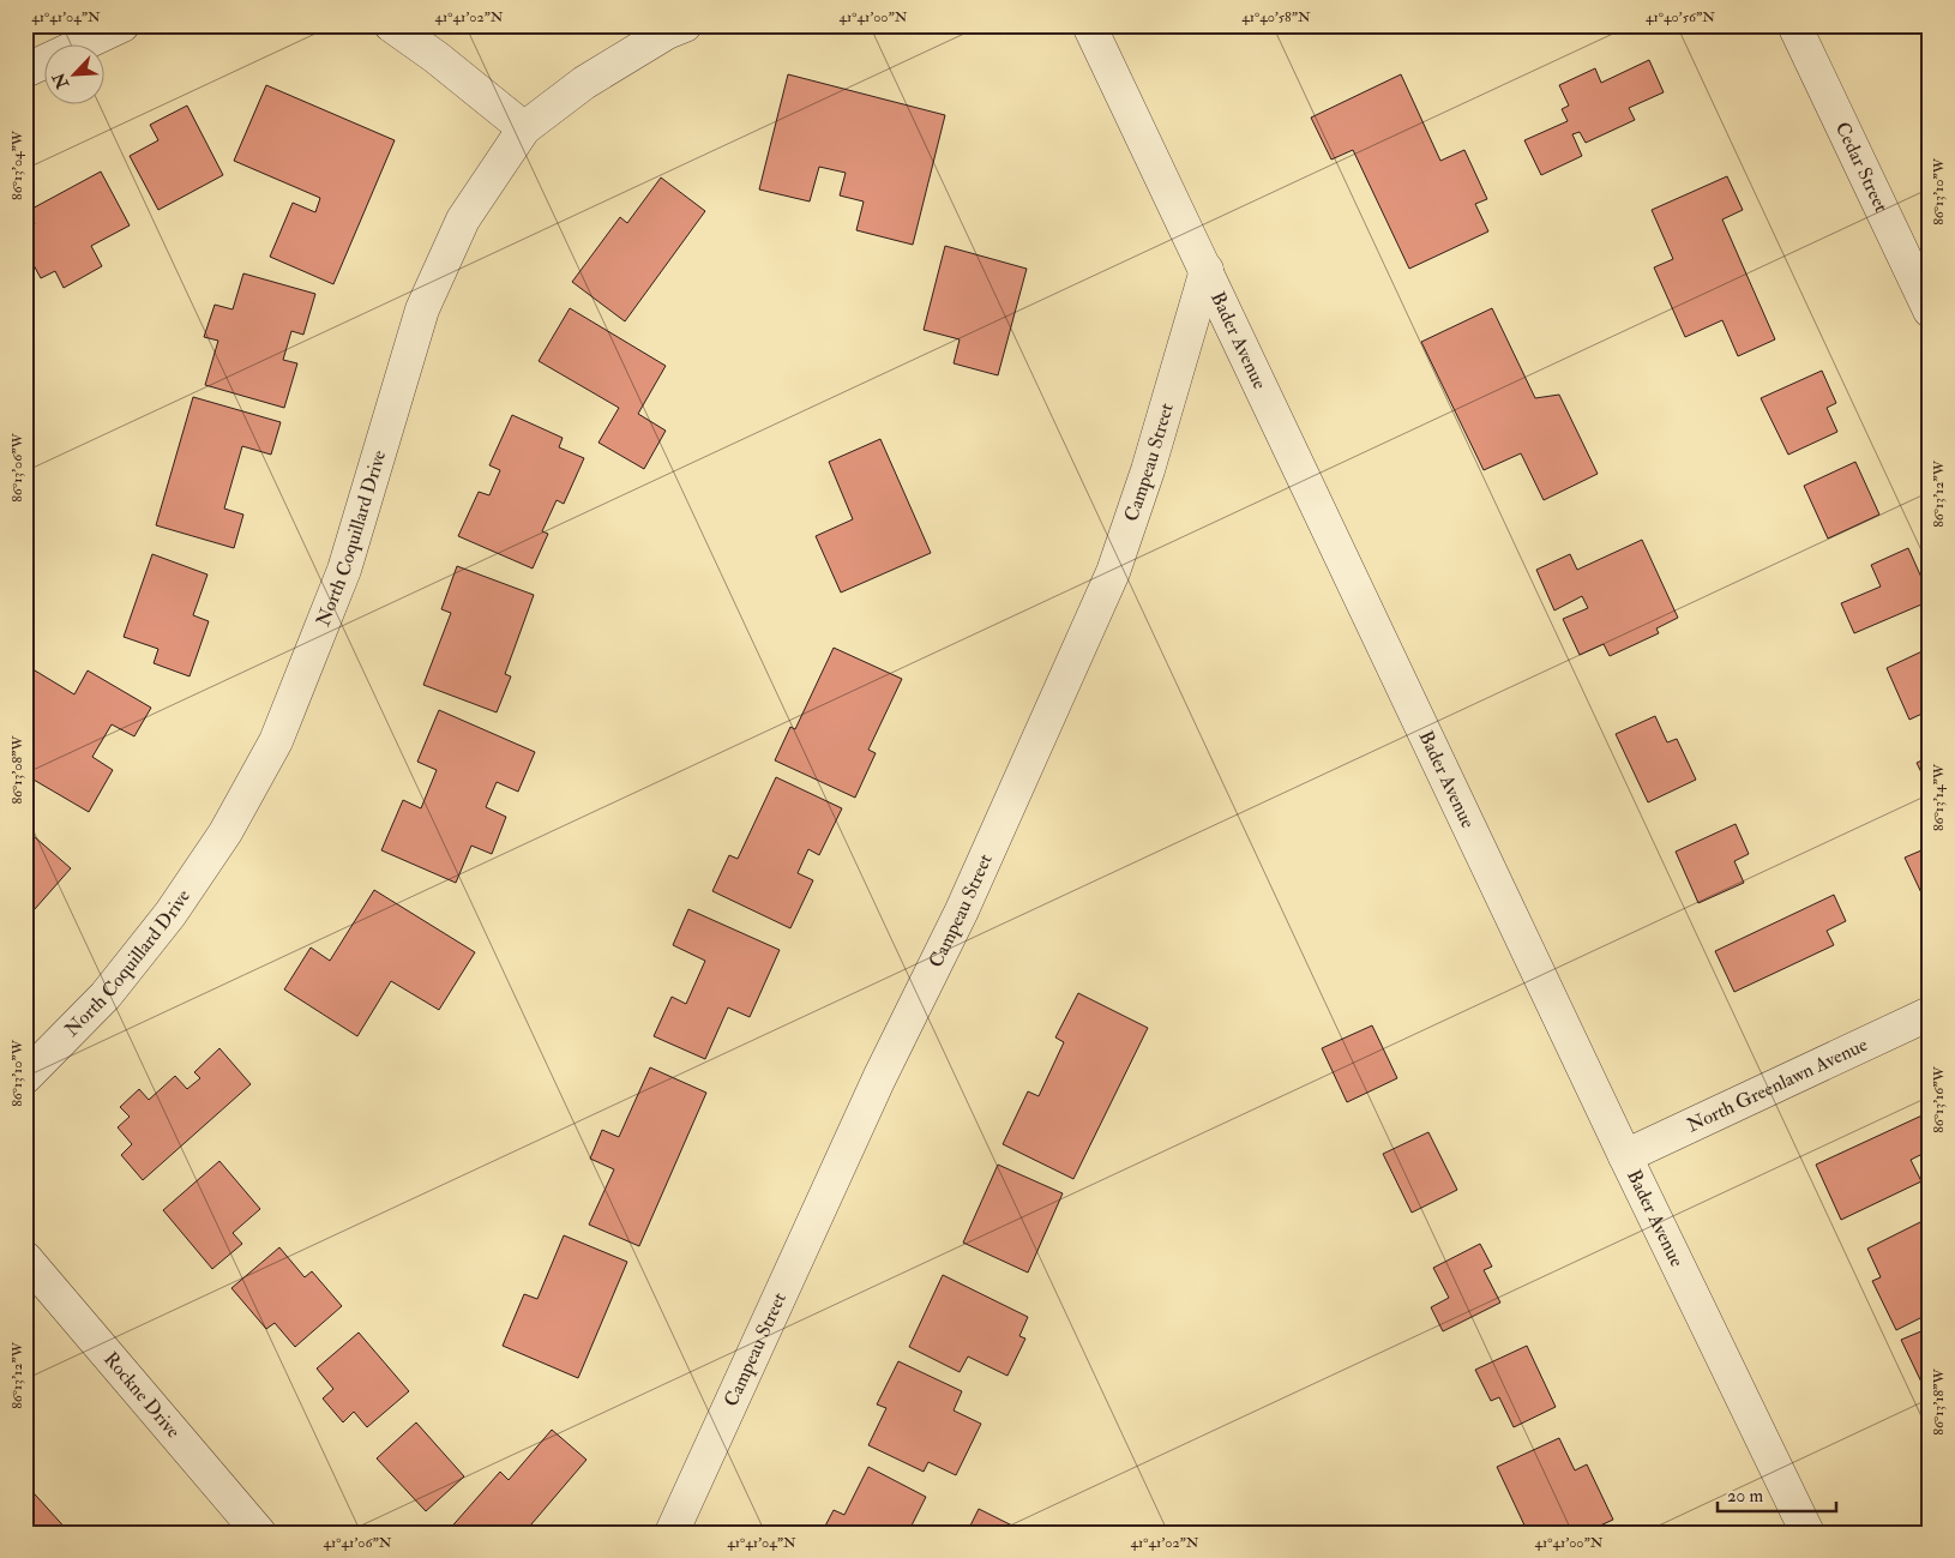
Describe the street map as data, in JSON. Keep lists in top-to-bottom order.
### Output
{
  "streets": {
    "street": [
      "Cedar Street",
      "Bader Avenue",
      "Campeau Street",
      "North Coquillard Drive",
      "North Greenlawn Avenue",
      "Rockne Drive"
    ]
  },
  "crossings": [
    ["Bader Avenue", "Campeau Street"],
    ["Bader Avenue", "North Greenlawn Avenue"]
  ],
  "scale_bar": "20 m",
  "north": "bottom left",
  "coordinates": [
    "41°41'04\"N",
    "41°41'02\"N",
    "41°41'00\"N",
    "41°40'58\"N",
    "41°40'56\"N",
    "86°13'04\"W",
    "86°13'10\"W",
    "86°13'06\"W",
    "86°13'12\"W",
    "86°13'08\"W",
    "86°13'14\"W",
    "86°13'16\"W",
    "86°13'18\"W",
    "41°41'06\"N"
  ]
}
